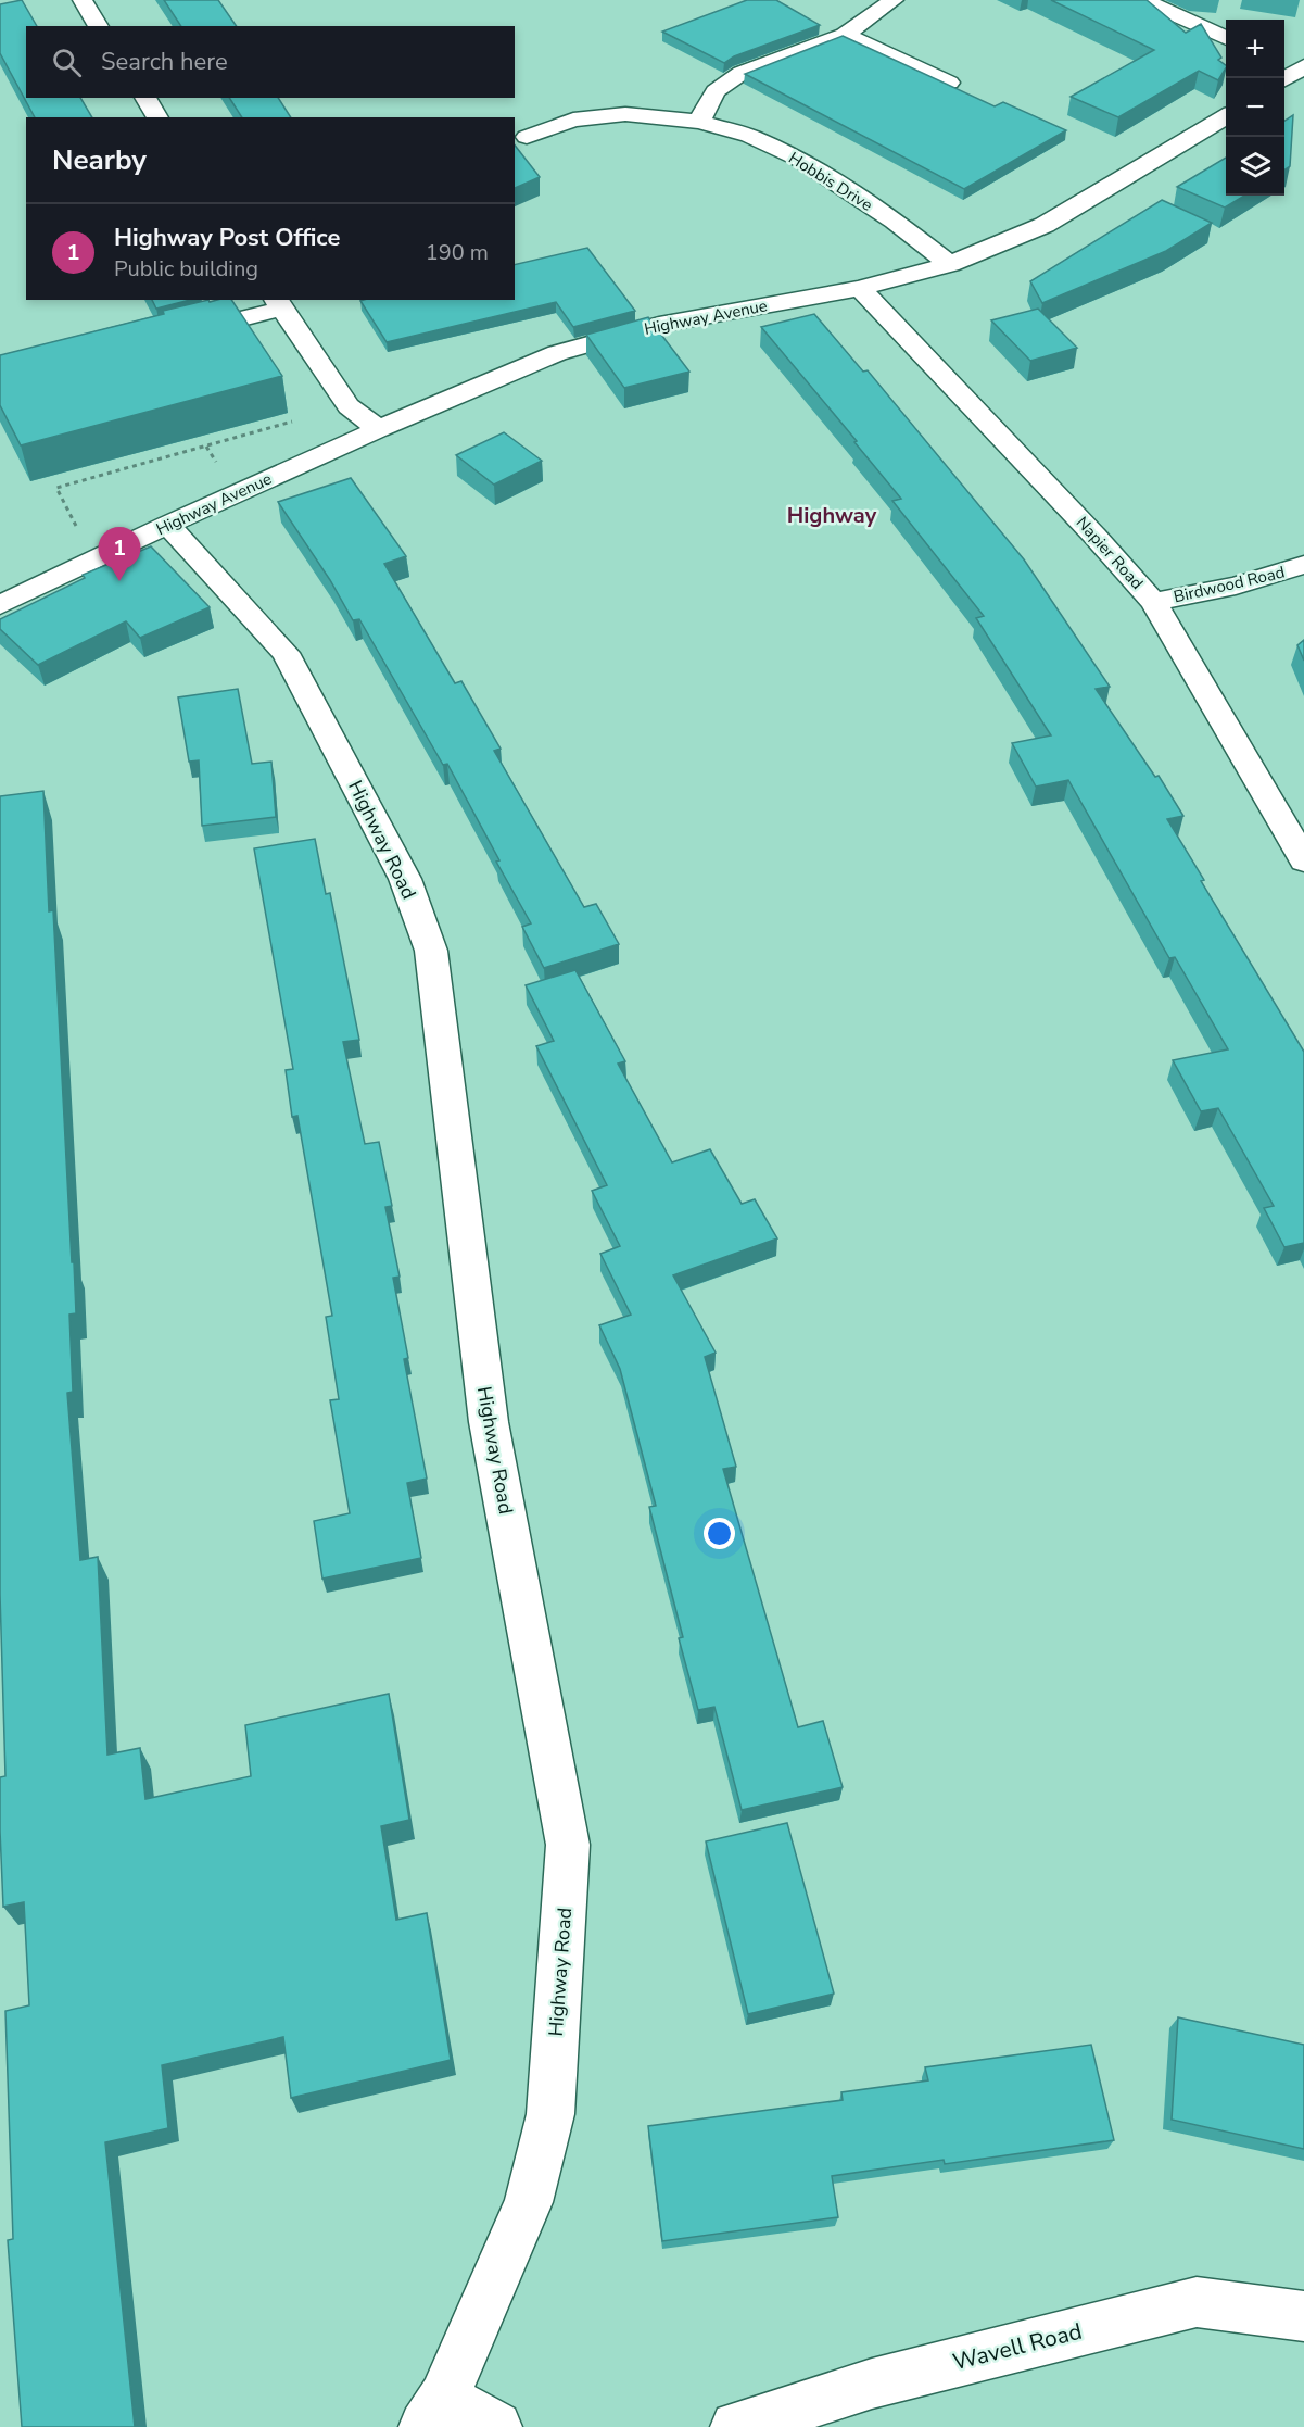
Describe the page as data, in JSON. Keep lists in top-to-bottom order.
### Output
{
  "streets": {
    "street": [
      "Hobbis Drive",
      "Highway Avenue",
      "Napier Road",
      "Birdwood Road",
      "Highway Road",
      "Wavell Road"
    ]
  },
  "crossings": [
    ["Hobbis Drive", "Highway Avenue"],
    ["Highway Avenue", "Napier Road"],
    ["Highway Avenue", "Highway Road"],
    ["Napier Road", "Birdwood Road"]
  ],
  "districts": ["Highway"],
  "page": {
    "map_buttons": ["+", "−"],
    "search": "Search here",
    "heading": "Nearby",
    "list": [
      {
        "mark": "1",
        "name": "Highway Post Office",
        "note": "Public building",
        "value": "190 m"
      }
    ],
    "pins": "1"
  }
}
